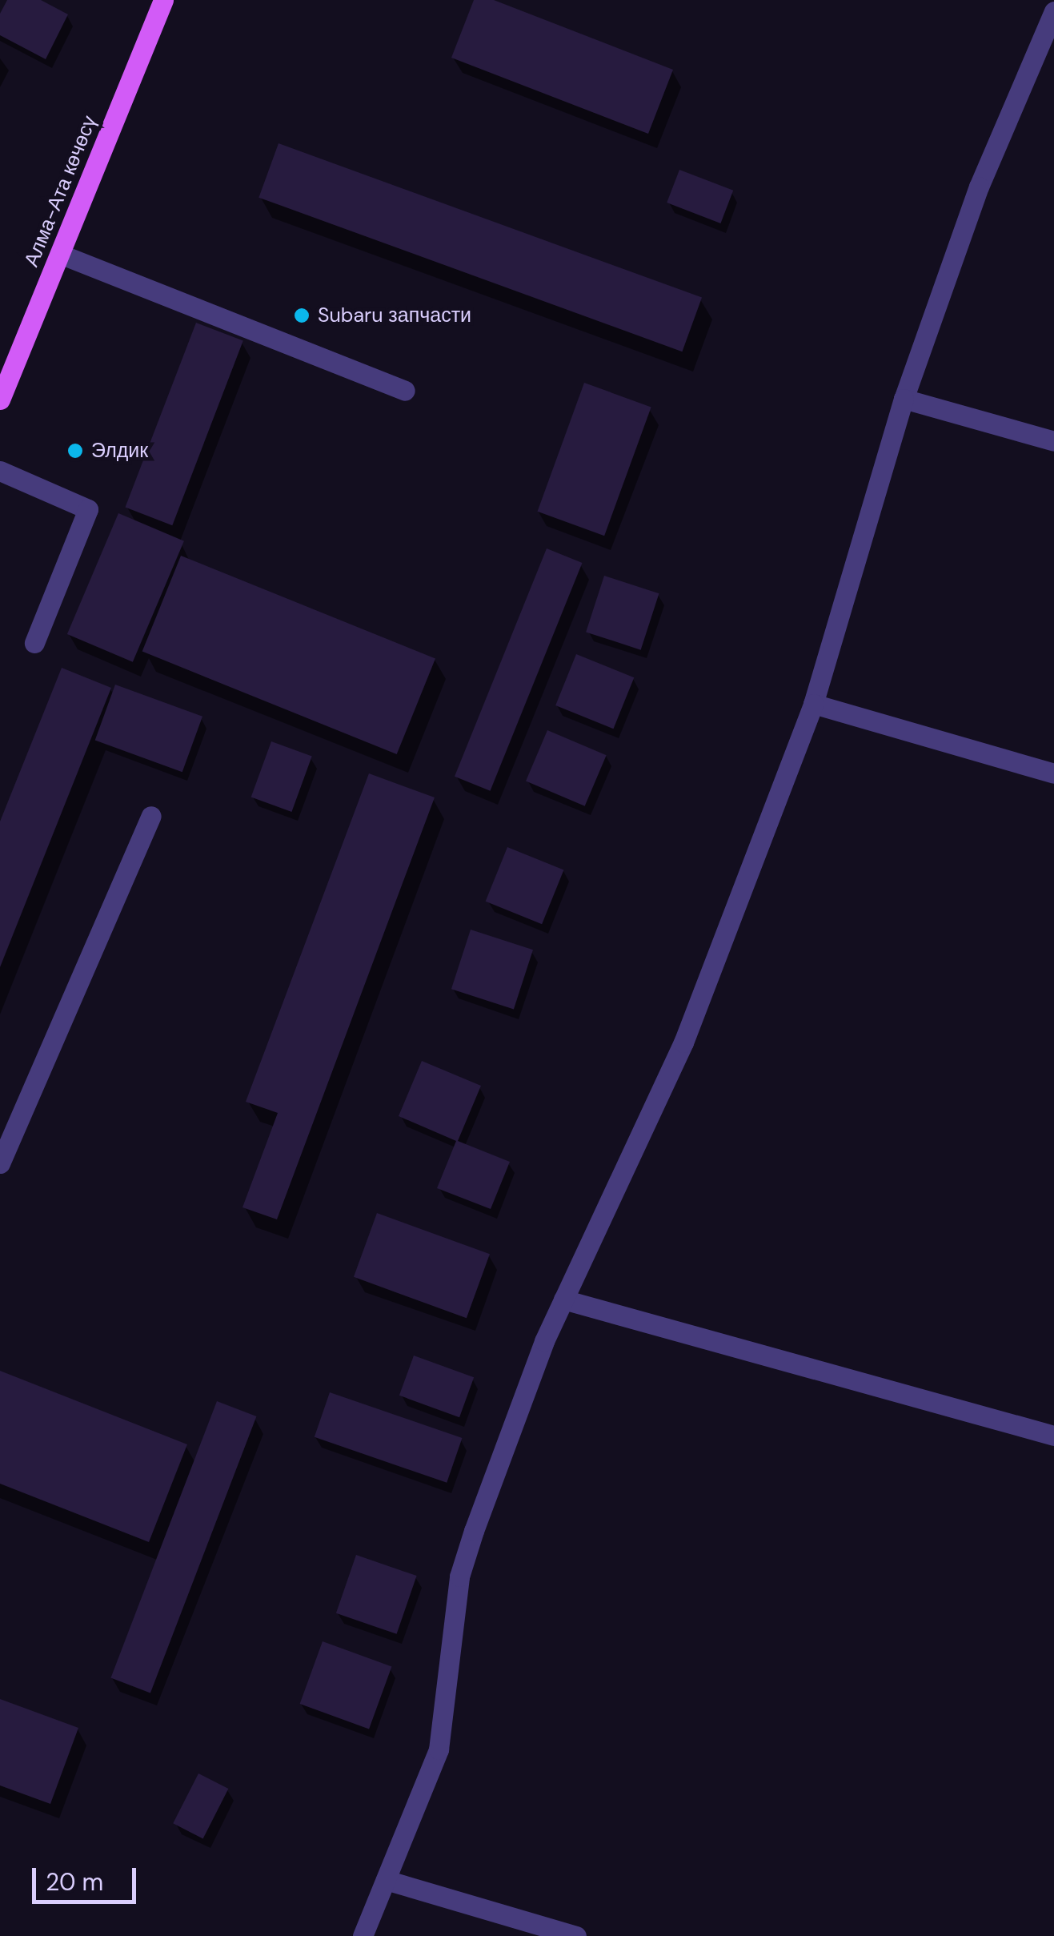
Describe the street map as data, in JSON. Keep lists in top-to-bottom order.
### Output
{
  "streets": {
    "main road": ["Алма-Ата көчөсү"]
  },
  "places": ["Subaru запчасти", "Элдик"],
  "scale_bar": "20 m"
}
